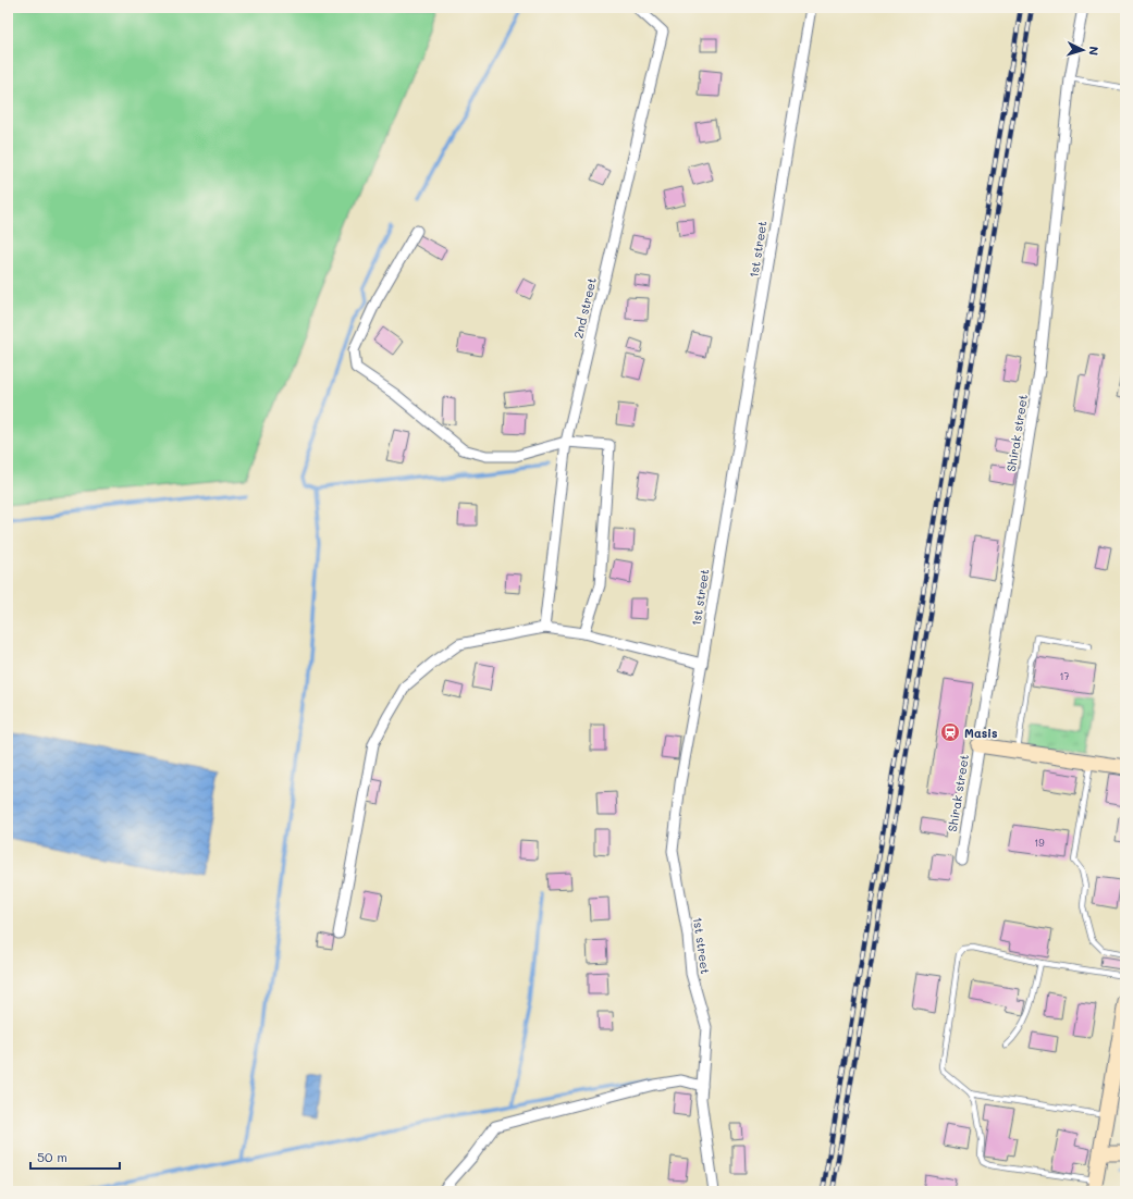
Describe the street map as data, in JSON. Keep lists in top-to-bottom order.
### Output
{
  "streets": {
    "street": ["1st street", "2nd street", "Shirak street"]
  },
  "places": {
    "station": ["Masis"]
  },
  "house_numbers": ["17", "19"],
  "scale_bar": "50 m",
  "north": "right"
}
